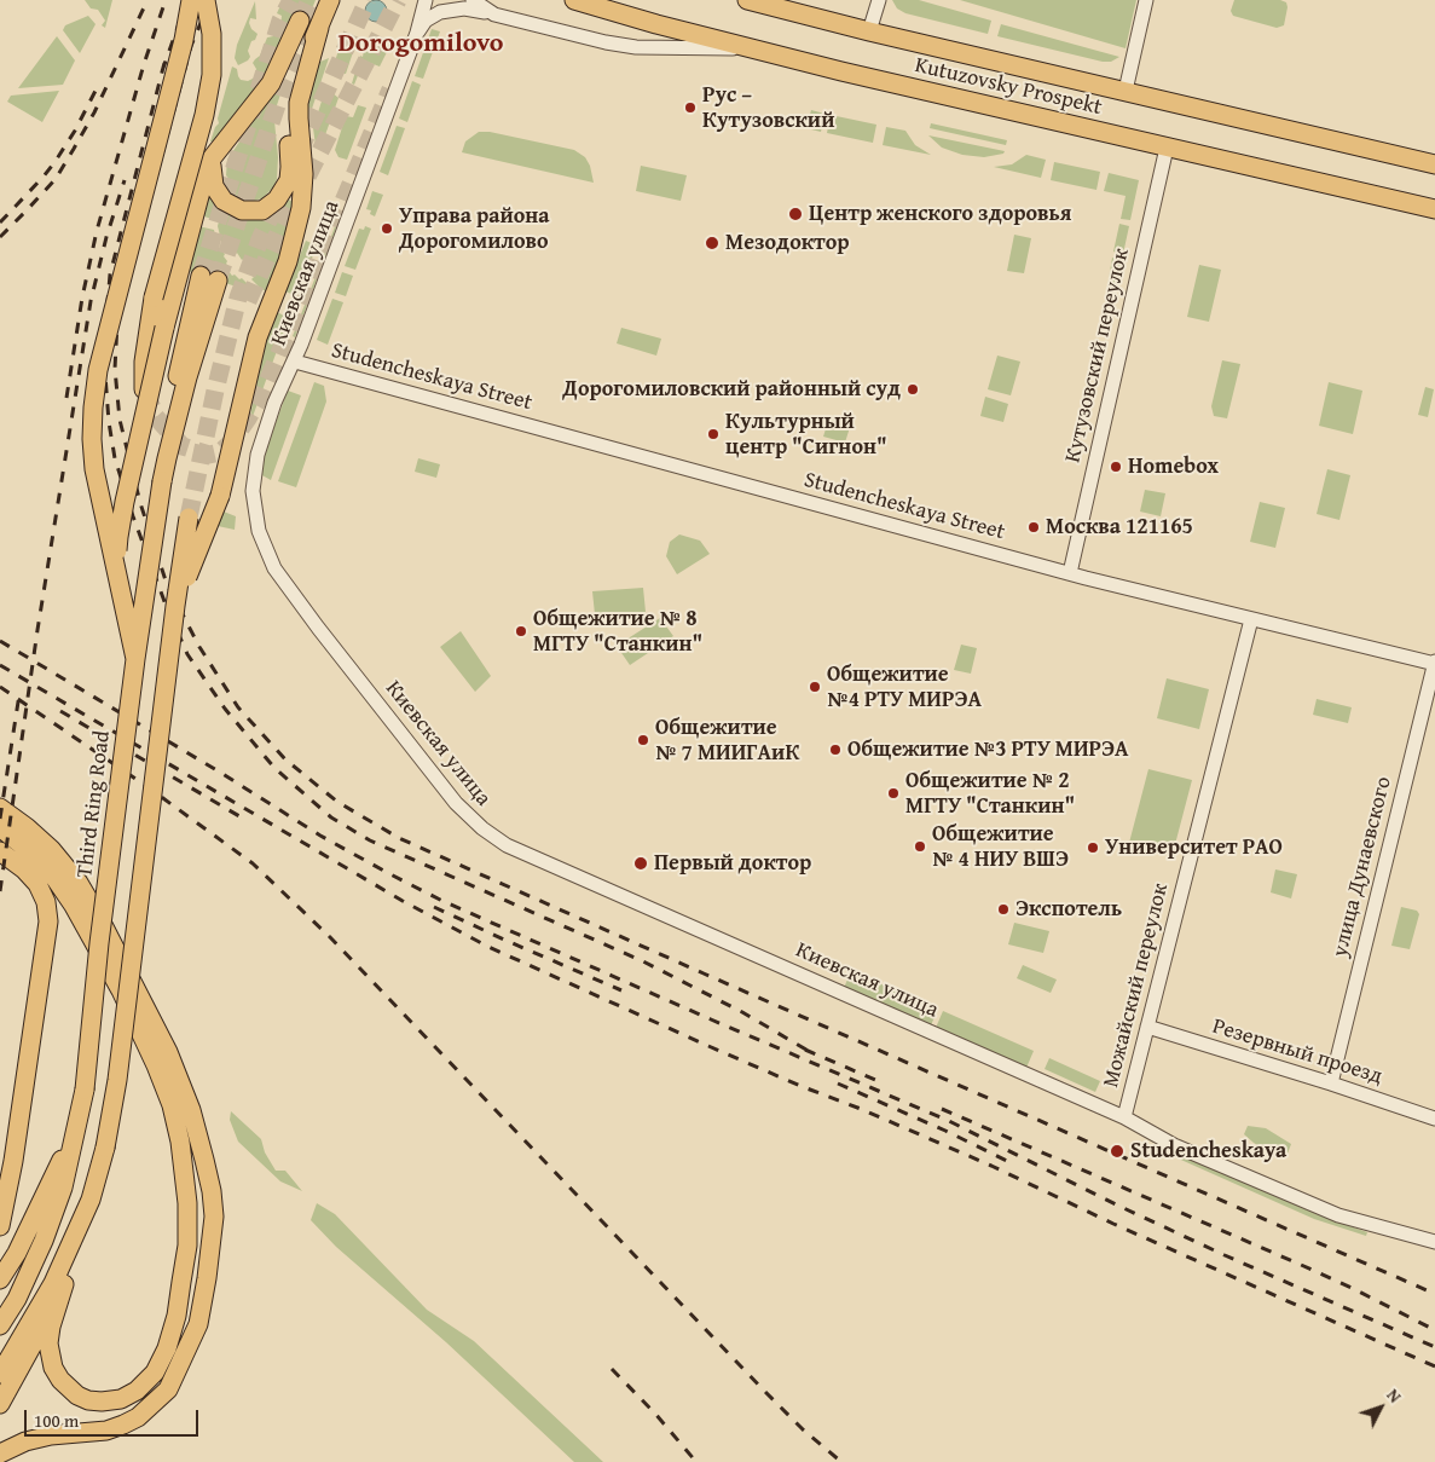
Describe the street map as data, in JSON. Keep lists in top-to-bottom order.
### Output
{
  "streets": {
    "main road": ["Kutuzovsky Prospekt", "Third Ring Road"],
    "street": [
      "Киевская улица",
      "Кутузовский переулок",
      "Studencheskaya Street",
      "улица Дунаевского",
      "Можайский переулок",
      "Резервный проезд"
    ]
  },
  "crossings": [
    ["Kutuzovsky Prospekt", "Киевская улица"],
    ["Kutuzovsky Prospekt", "Кутузовский переулок"],
    ["Киевская улица", "Studencheskaya Street"],
    ["Киевская улица", "Можайский переулок"],
    ["Кутузовский переулок", "Studencheskaya Street"],
    ["Studencheskaya Street", "улица Дунаевского"],
    ["Studencheskaya Street", "Можайский переулок"],
    ["улица Дунаевского", "Резервный проезд"],
    ["Можайский переулок", "Резервный проезд"]
  ],
  "districts": ["Dorogomilovo"],
  "places": [
    "Рус – Кутузовский",
    "Центр женского здоровья",
    "Управа района Дорогомилово",
    "Мезодоктор",
    "Дорогомиловский районный суд",
    "Культурный центр \"Сигнон\"",
    "Homebox",
    "Москва 121165",
    "Общежитие № 8 МГТУ \"Станкин\"",
    "Общежитие №4 РТУ МИРЭА",
    "Общежитие № 7 МИИГАиК",
    "Общежитие №3 РТУ МИРЭА",
    "Общежитие № 2 МГТУ \"Станкин\"",
    "Общежитие № 4 НИУ ВШЭ",
    "Университет РАО",
    "Первый доктор",
    "Экспотель",
    "Studencheskaya"
  ],
  "scale_bar": "100 m",
  "north": "top right"
}
